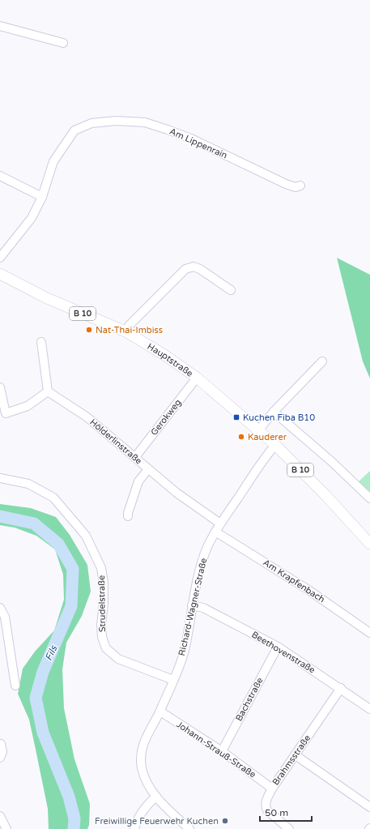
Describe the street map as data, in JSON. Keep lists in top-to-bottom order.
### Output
{
  "streets": {
    "main road": ["B 10", "Hauptstraße"],
    "street": [
      "Am Lippenrain",
      "Gerokweg",
      "Hölderlinstraße",
      "Am Krapfenbach",
      "Strudelstraße",
      "Richard-Wagner-Straße",
      "Beethovenstraße",
      "Bachstraße",
      "Johann-Strauß-Straße",
      "Brahmsstraße"
    ]
  },
  "crossings": [
    ["Hauptstraße", "Gerokweg"],
    ["Hauptstraße", "Richard-Wagner-Straße"],
    ["Gerokweg", "Hölderlinstraße"],
    ["Hölderlinstraße", "Richard-Wagner-Straße"],
    ["Am Krapfenbach", "Richard-Wagner-Straße"],
    ["Strudelstraße", "Richard-Wagner-Straße"],
    ["Richard-Wagner-Straße", "Beethovenstraße"],
    ["Richard-Wagner-Straße", "Johann-Strauß-Straße"],
    ["Beethovenstraße", "Bachstraße"],
    ["Beethovenstraße", "Brahmsstraße"],
    ["Bachstraße", "Johann-Strauß-Straße"],
    ["Johann-Strauß-Straße", "Brahmsstraße"]
  ],
  "water": ["Fils"],
  "places": {
    "other": ["Nat-Thai-Imbiss", "Kauderer", "Freiwillige Feuerwehr Kuchen"],
    "transit": ["Kuchen Fiba B10"]
  },
  "scale_bar": "50 m"
}
